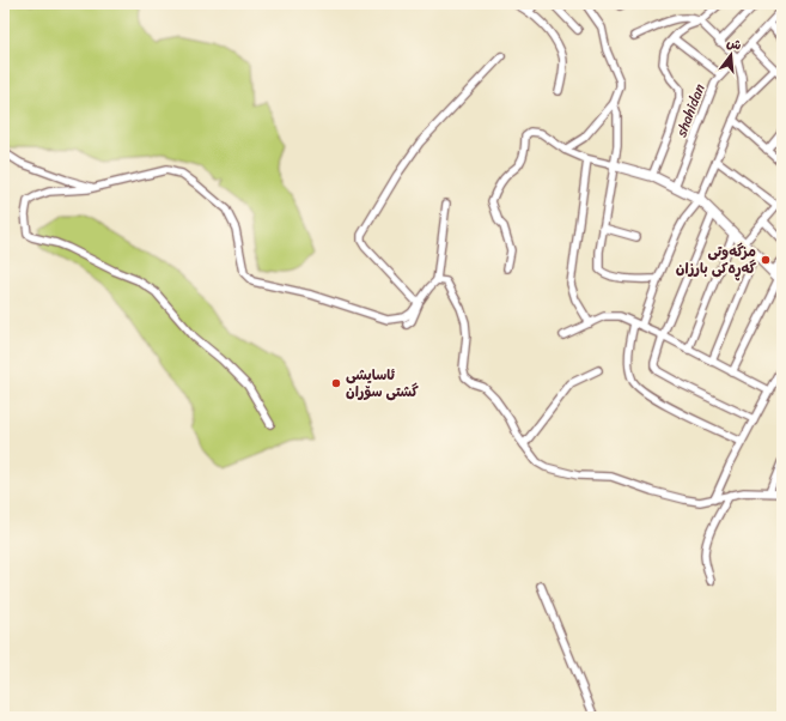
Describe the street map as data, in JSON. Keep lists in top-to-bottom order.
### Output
{
  "streets": {
    "street": ["shahidan"]
  },
  "places": ["مزگەوتی گەڕەکی بارزان", "ئاسایشی گشتی سۆران"],
  "north": "top"
}
